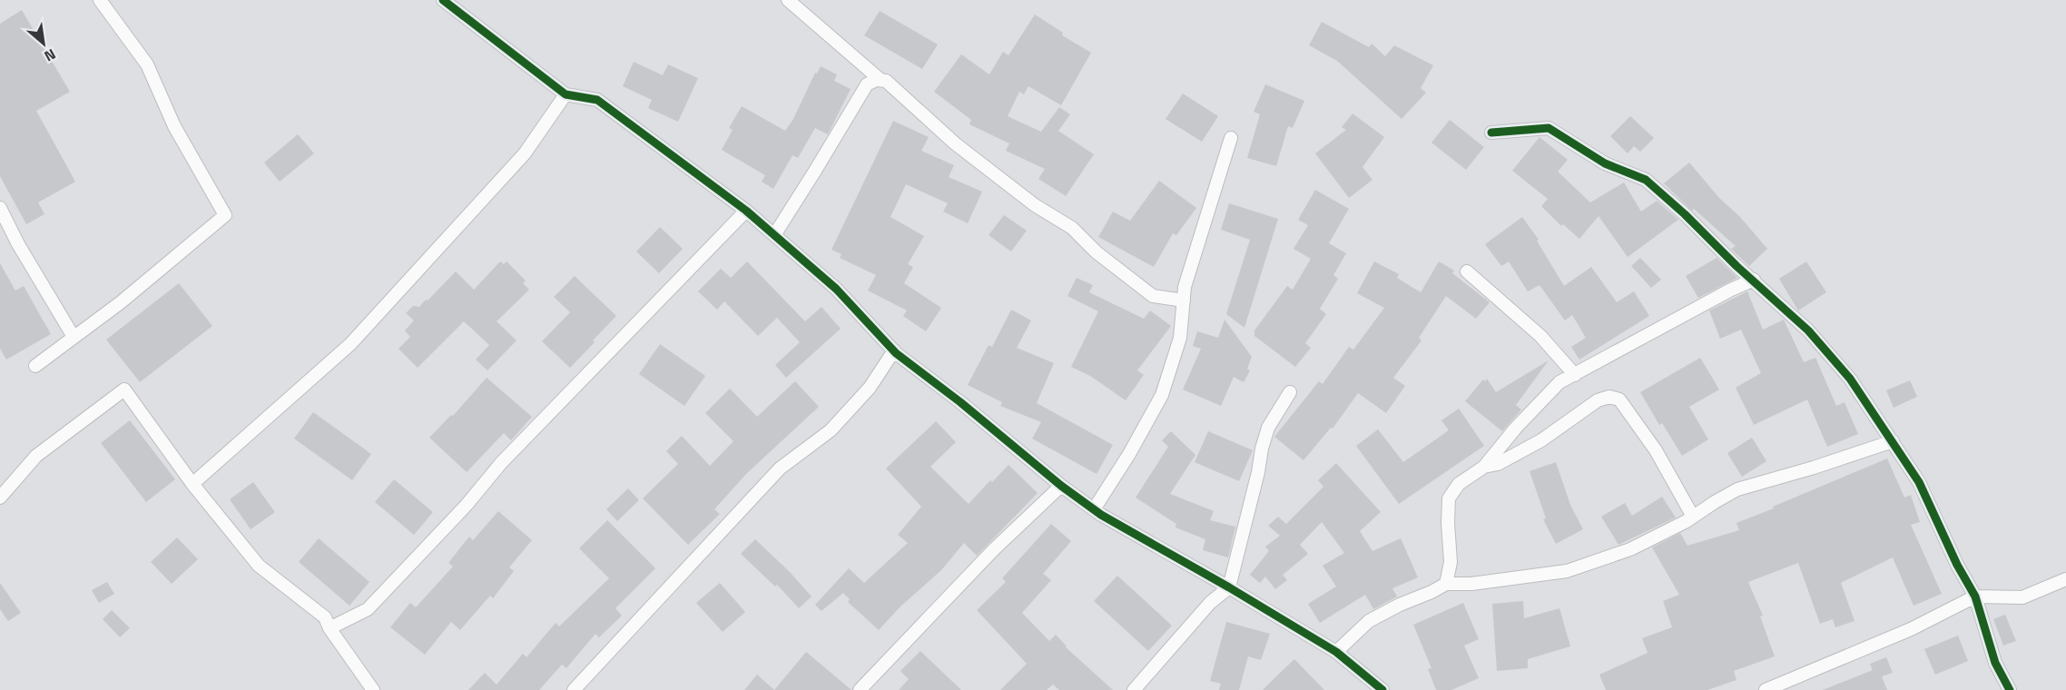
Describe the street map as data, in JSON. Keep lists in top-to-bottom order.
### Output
{
  "north": "bottom right"
}
